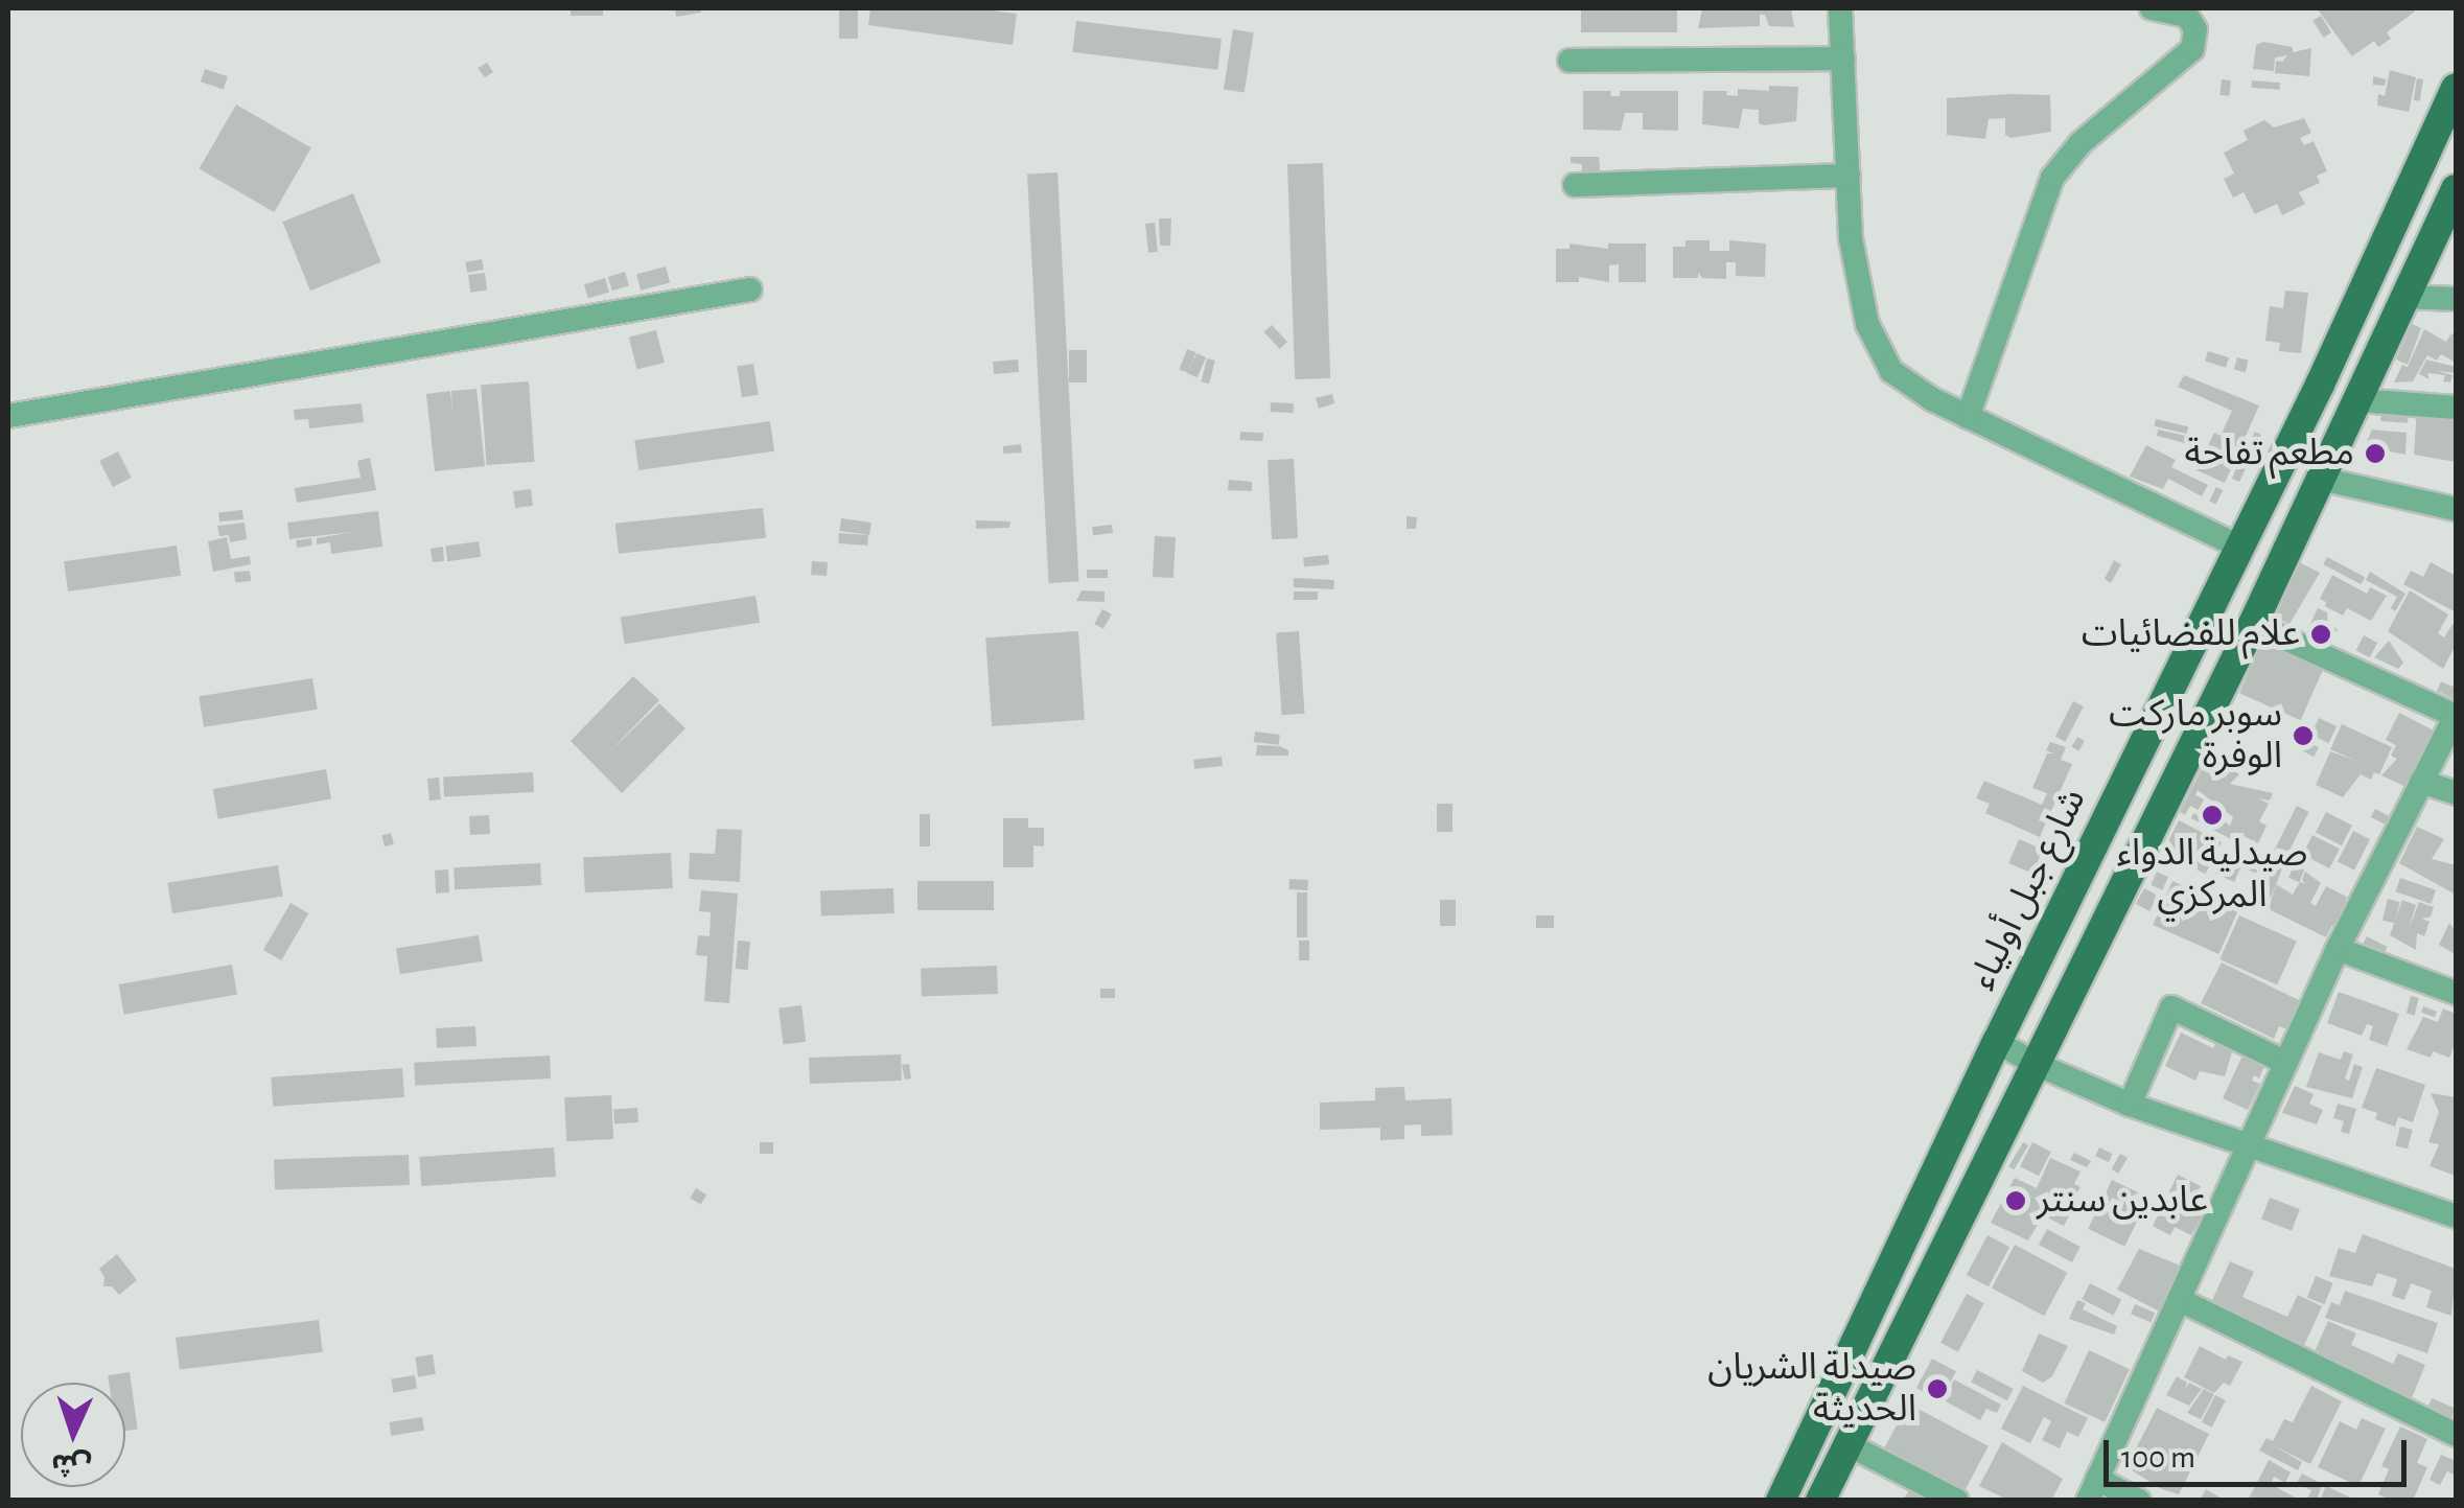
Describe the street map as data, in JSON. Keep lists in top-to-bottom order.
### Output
{
  "streets": {
    "main road": ["شارع جبل أولياء"]
  },
  "places": [
    "مطعم تفاحة",
    "علام للفضائيات",
    "سوبر ماركت الوفرة",
    "صيدلية الدواء المركزي",
    "عابدين سنتر",
    "صيدلة الشريان الحديثة"
  ],
  "scale_bar": "100 m",
  "north": "bottom"
}
